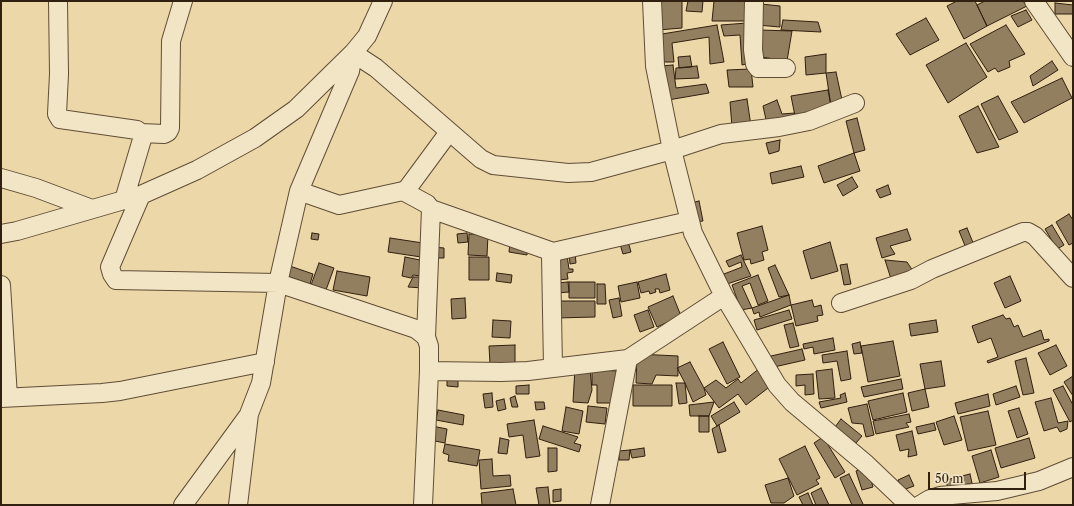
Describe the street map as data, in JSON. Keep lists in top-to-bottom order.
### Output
{
  "scale_bar": "50 m"
}
